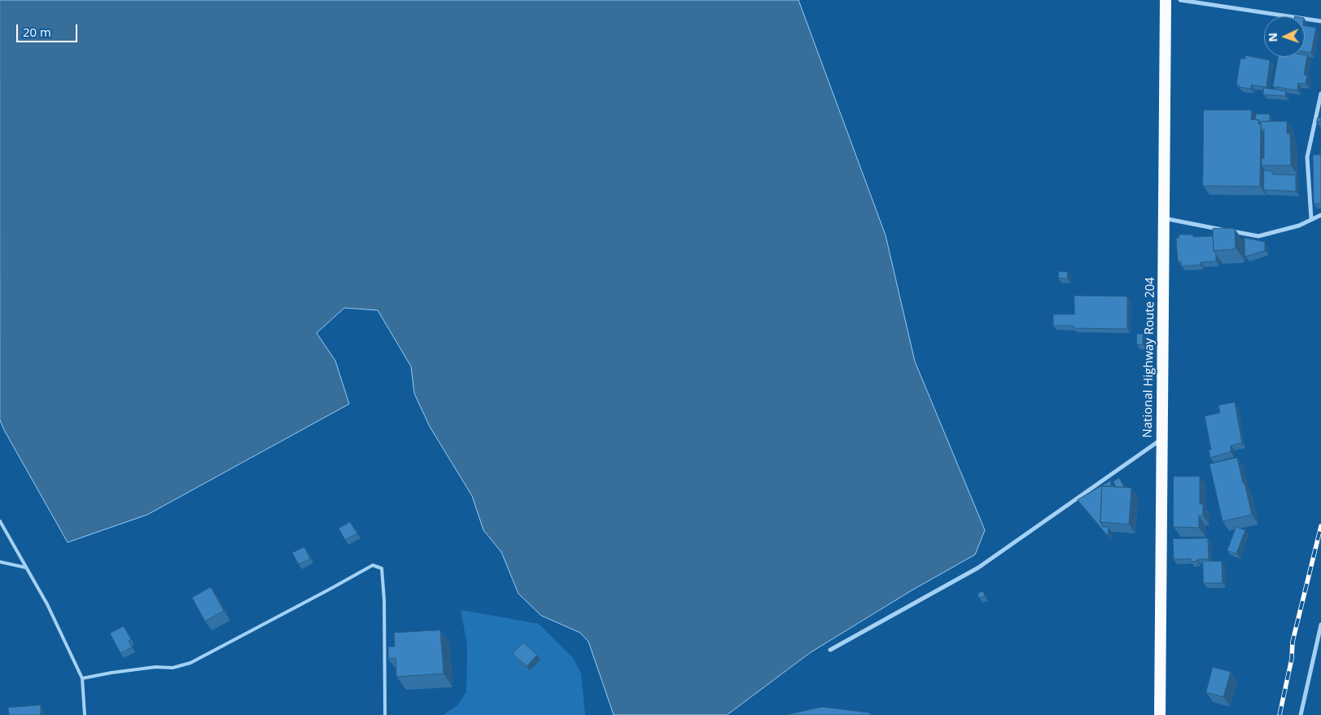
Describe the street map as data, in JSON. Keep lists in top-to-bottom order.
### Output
{
  "streets": {
    "highway": ["National Highway Route 204"]
  },
  "scale_bar": "20 m",
  "north": "left"
}
